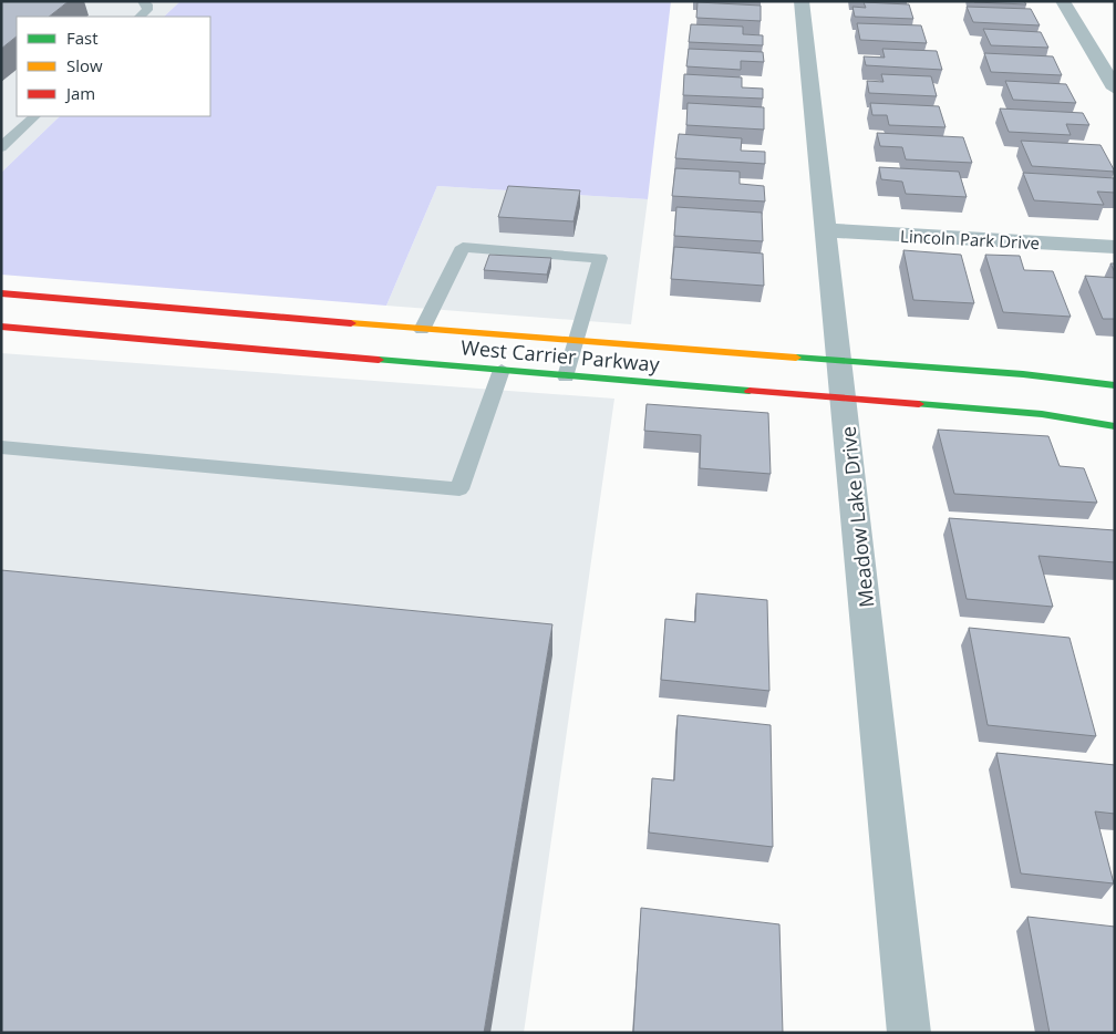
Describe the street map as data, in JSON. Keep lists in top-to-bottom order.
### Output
{
  "streets": {
    "main road": ["West Carrier Parkway"],
    "street": ["Lincoln Park Drive", "Meadow Lake Drive"]
  },
  "crossings": [
    ["Lincoln Park Drive", "Meadow Lake Drive"],
    ["West Carrier Parkway", "Meadow Lake Drive"]
  ],
  "legend": ["Fast", "Slow", "Jam"]
}
